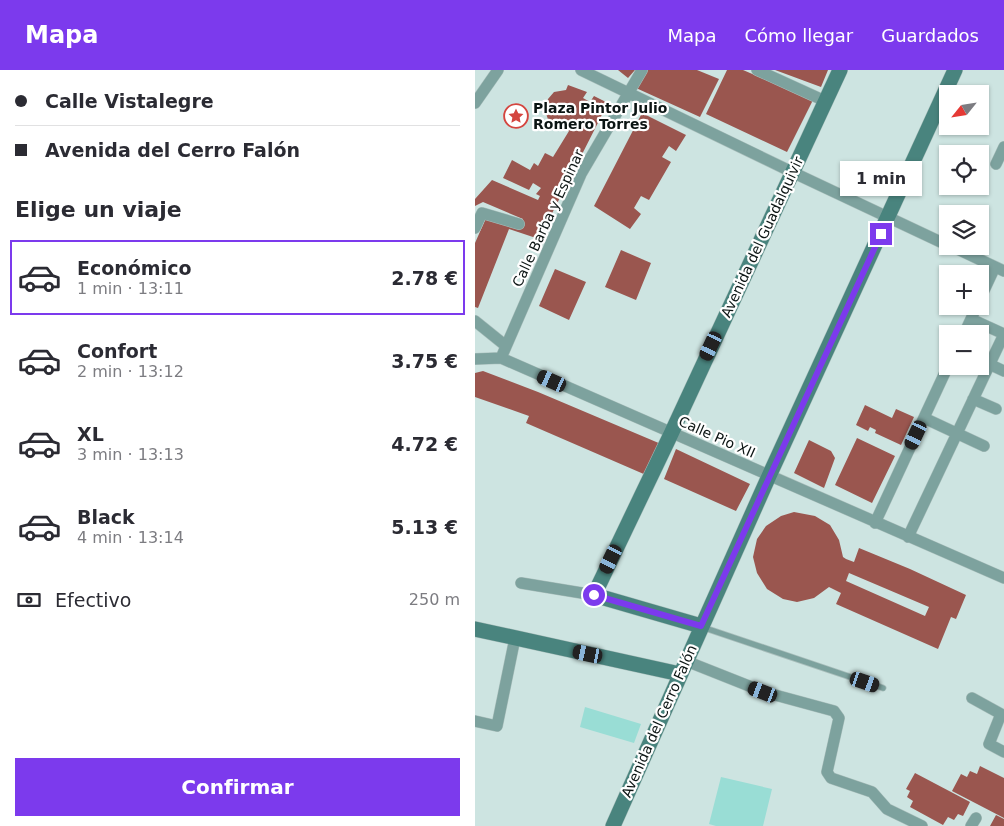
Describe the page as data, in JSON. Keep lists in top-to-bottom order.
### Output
{
  "streets": {
    "street": [
      "Calle Barba y Espinar",
      "Avenida del Guadalquivir",
      "Calle Pio XII",
      "Avenida del Cerro Falón"
    ]
  },
  "crossings": [
    ["Calle Barba y Espinar", "Calle Pio XII"],
    ["Avenida del Guadalquivir", "Calle Pio XII"],
    ["Calle Pio XII", "Avenida del Cerro Falón"]
  ],
  "places": {
    "place": ["Plaza Pintor Julio Romero Torres"]
  },
  "north": "bottom left",
  "page": {
    "header": "Mapa",
    "nav": ["Mapa", "Cómo llegar", "Guardados"],
    "banner": ["Calle Vistalegre", "Avenida del Cerro Falón"],
    "map_buttons": ["+", "−"],
    "bubble": "1 min",
    "heading": "Elige un viaje",
    "list": [
      {
        "name": "Económico",
        "note": "1 min · 13:11",
        "value": "2.78 €"
      },
      {
        "name": "Confort",
        "note": "2 min · 13:12",
        "value": "3.75 €"
      },
      {
        "name": "XL",
        "note": "3 min · 13:13",
        "value": "4.72 €"
      },
      {
        "name": "Black",
        "note": "4 min · 13:14",
        "value": "5.13 €"
      }
    ],
    "pay": ["Efectivo", "250 m"],
    "buttons": "Confirmar"
  }
}
